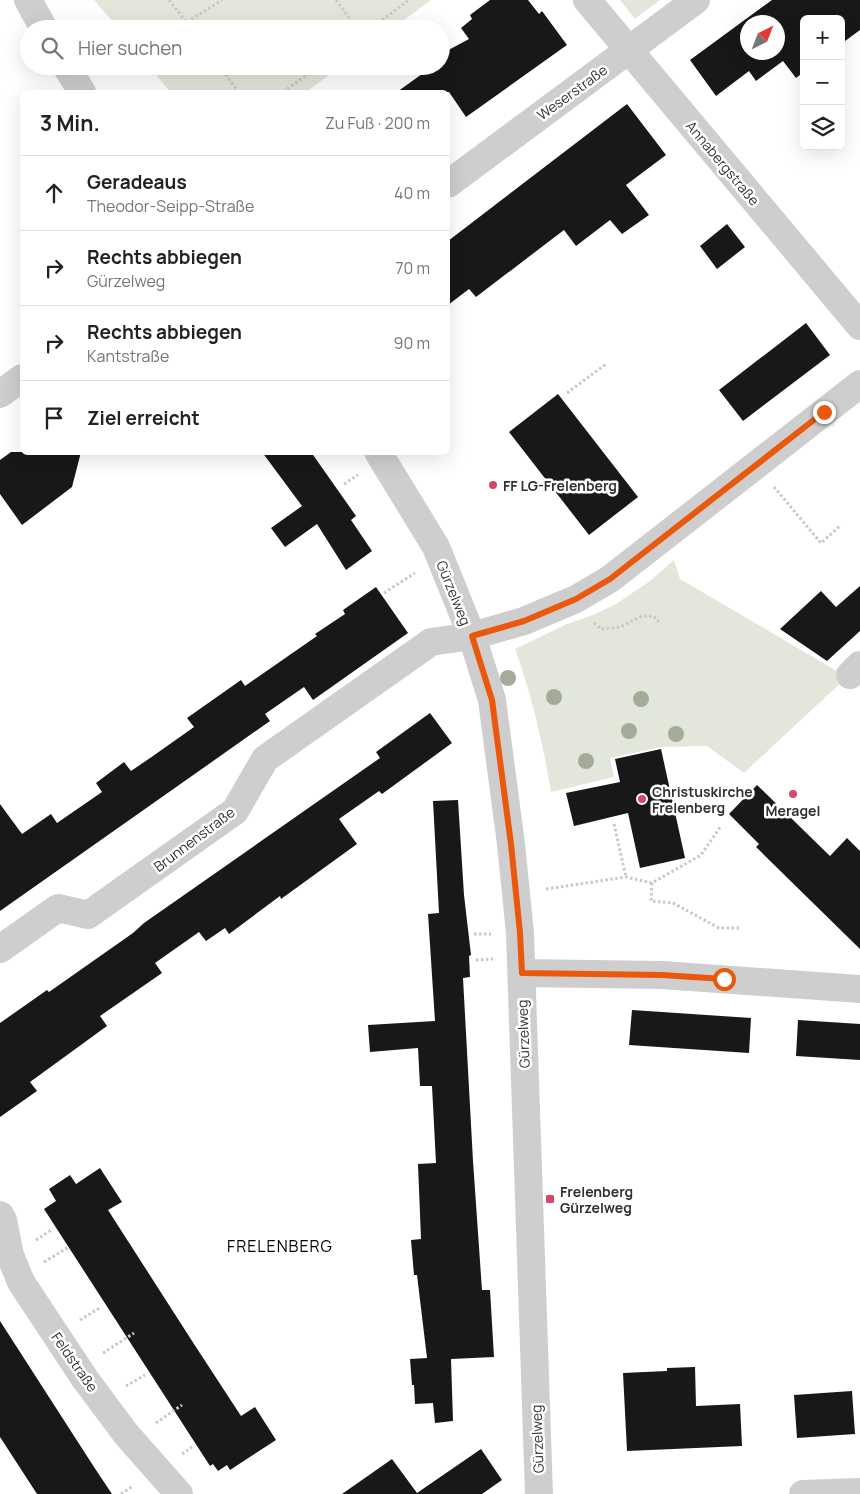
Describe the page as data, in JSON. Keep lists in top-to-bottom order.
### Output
{
  "streets": {
    "street": [
      "Weserstraße",
      "Annabergstraße",
      "Gürzelweg",
      "Brunnenstraße",
      "Feldstraße"
    ]
  },
  "crossings": [
    ["Weserstraße", "Annabergstraße"],
    ["Gürzelweg", "Brunnenstraße"]
  ],
  "districts": ["FRELENBERG"],
  "places": {
    "other": ["FF LG-Frelenberg", "Meragel", "Christuskirche Frelenberg"],
    "transit": ["Frelenberg Gürzelweg"]
  },
  "north": "top right",
  "page": {
    "map_buttons": ["+", "−"],
    "search": "Hier suchen",
    "heading": ["3 Min.", "Zu Fuß · 200 m"],
    "list": [
      ["Geradeaus", "Theodor-Seipp-Straße", "40 m"],
      ["Rechts abbiegen", "Gürzelweg", "70 m"],
      ["Rechts abbiegen", "Kantstraße", "90 m"],
      "Ziel erreicht"
    ]
  }
}
